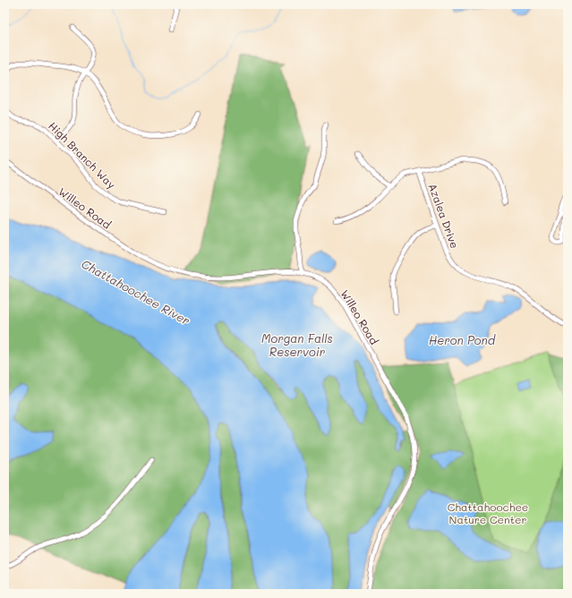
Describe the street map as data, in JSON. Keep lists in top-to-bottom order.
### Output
{
  "streets": {
    "street": ["High Branch Way", "Willeo Road", "Azalea Drive"]
  },
  "water": ["Chattahoochee River", "Morgan Falls Reservoir", "Heron Pond"],
  "parks": ["Chattahoochee Nature Center"]
}
